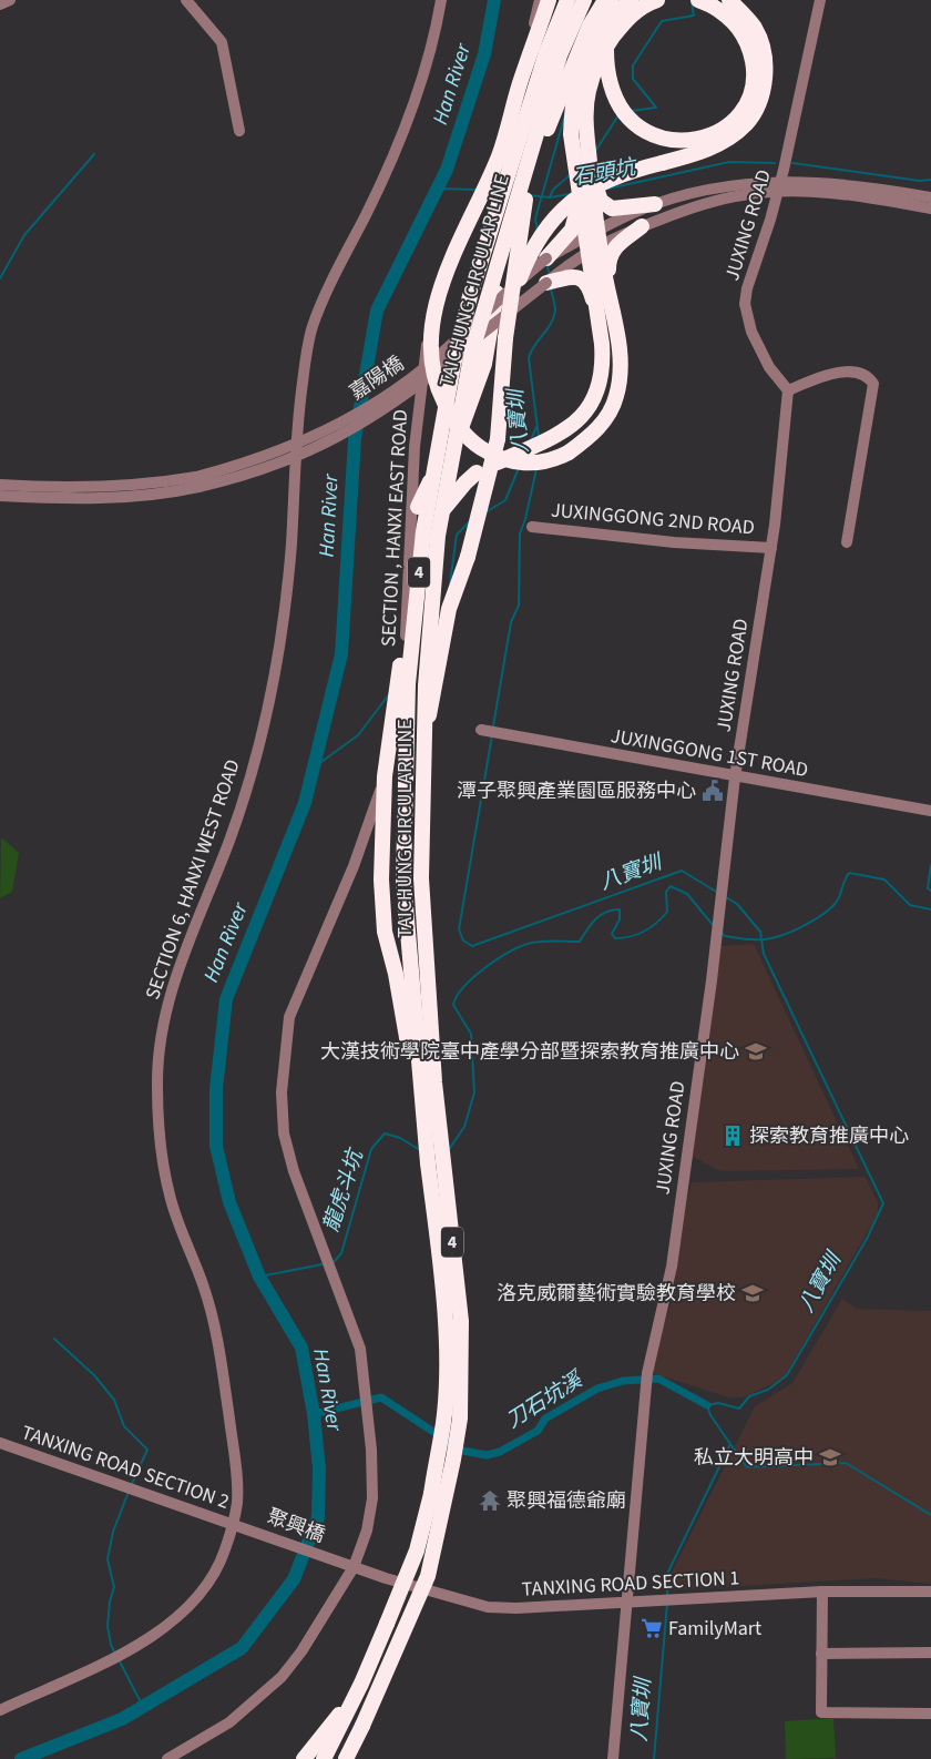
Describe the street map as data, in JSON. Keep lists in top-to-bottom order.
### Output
{
  "streets": {
    "highway": ["TAICHUNG CIRCULAR LINE", "4"],
    "street": [
      "JUXING ROAD",
      "嘉陽橋",
      "JUXINGGONG 2ND ROAD",
      "JUXINGGONG 1ST ROAD",
      "SECTION 6, HANXI WEST ROAD",
      "TANXING ROAD SECTION 2",
      "聚興橋",
      "TANXING ROAD SECTION 1"
    ]
  },
  "crossings": [
    ["JUXING ROAD", "JUXINGGONG 2ND ROAD"],
    ["JUXING ROAD", "JUXINGGONG 1ST ROAD"],
    ["JUXING ROAD", "TANXING ROAD SECTION 1"],
    ["SECTION 6, HANXI WEST ROAD", "TANXING ROAD SECTION 2"],
    ["SECTION 6, HANXI WEST ROAD", "聚興橋"],
    ["TANXING ROAD SECTION 2", "聚興橋"],
    ["聚興橋", "TANXING ROAD SECTION 1"]
  ],
  "water": [
    "Han River",
    "石頭坑",
    "八寶圳",
    "龍虎斗坑",
    "刀石坑溪"
  ],
  "places": {
    "public building": ["潭子聚興產業園區服務中心"],
    "school or university": ["大漢技術學院臺中產學分部暨探索教育推廣中心", "洛克威爾藝術實驗教育學校", "私立大明高中"],
    "building": ["探索教育推廣中心"],
    "temple": ["聚興福德爺廟"],
    "supermarket": ["FamilyMart"]
  }
}
